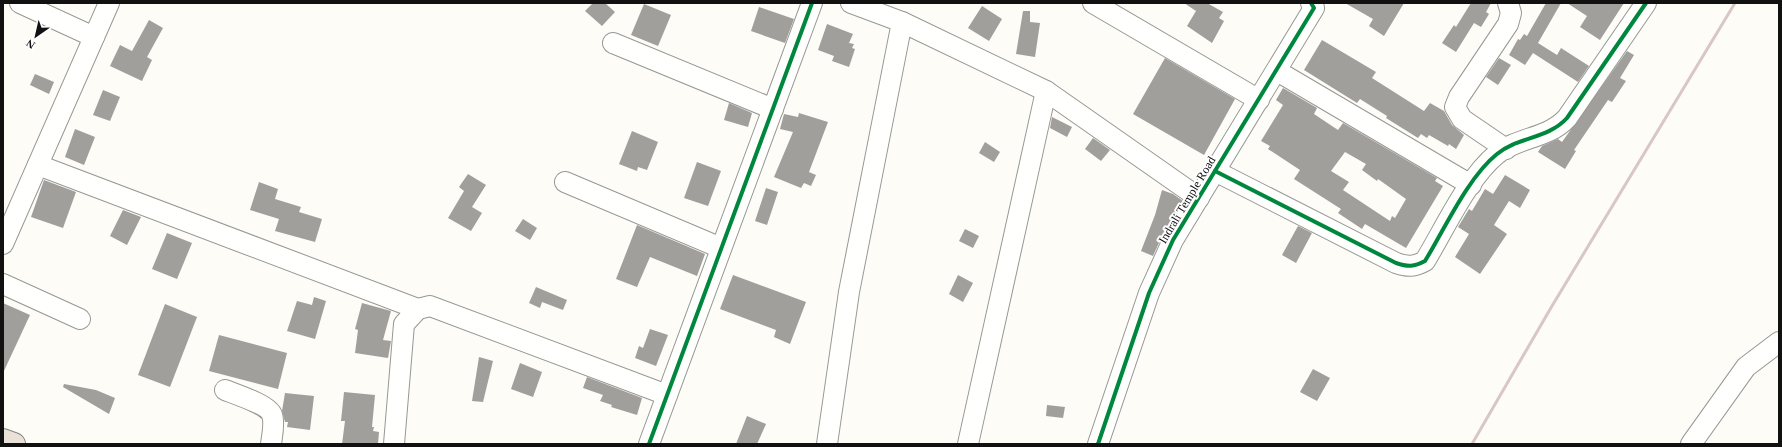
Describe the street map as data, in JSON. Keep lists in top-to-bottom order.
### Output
{
  "streets": {
    "street": ["Indrali Temple Road"]
  },
  "north": "bottom left"
}
